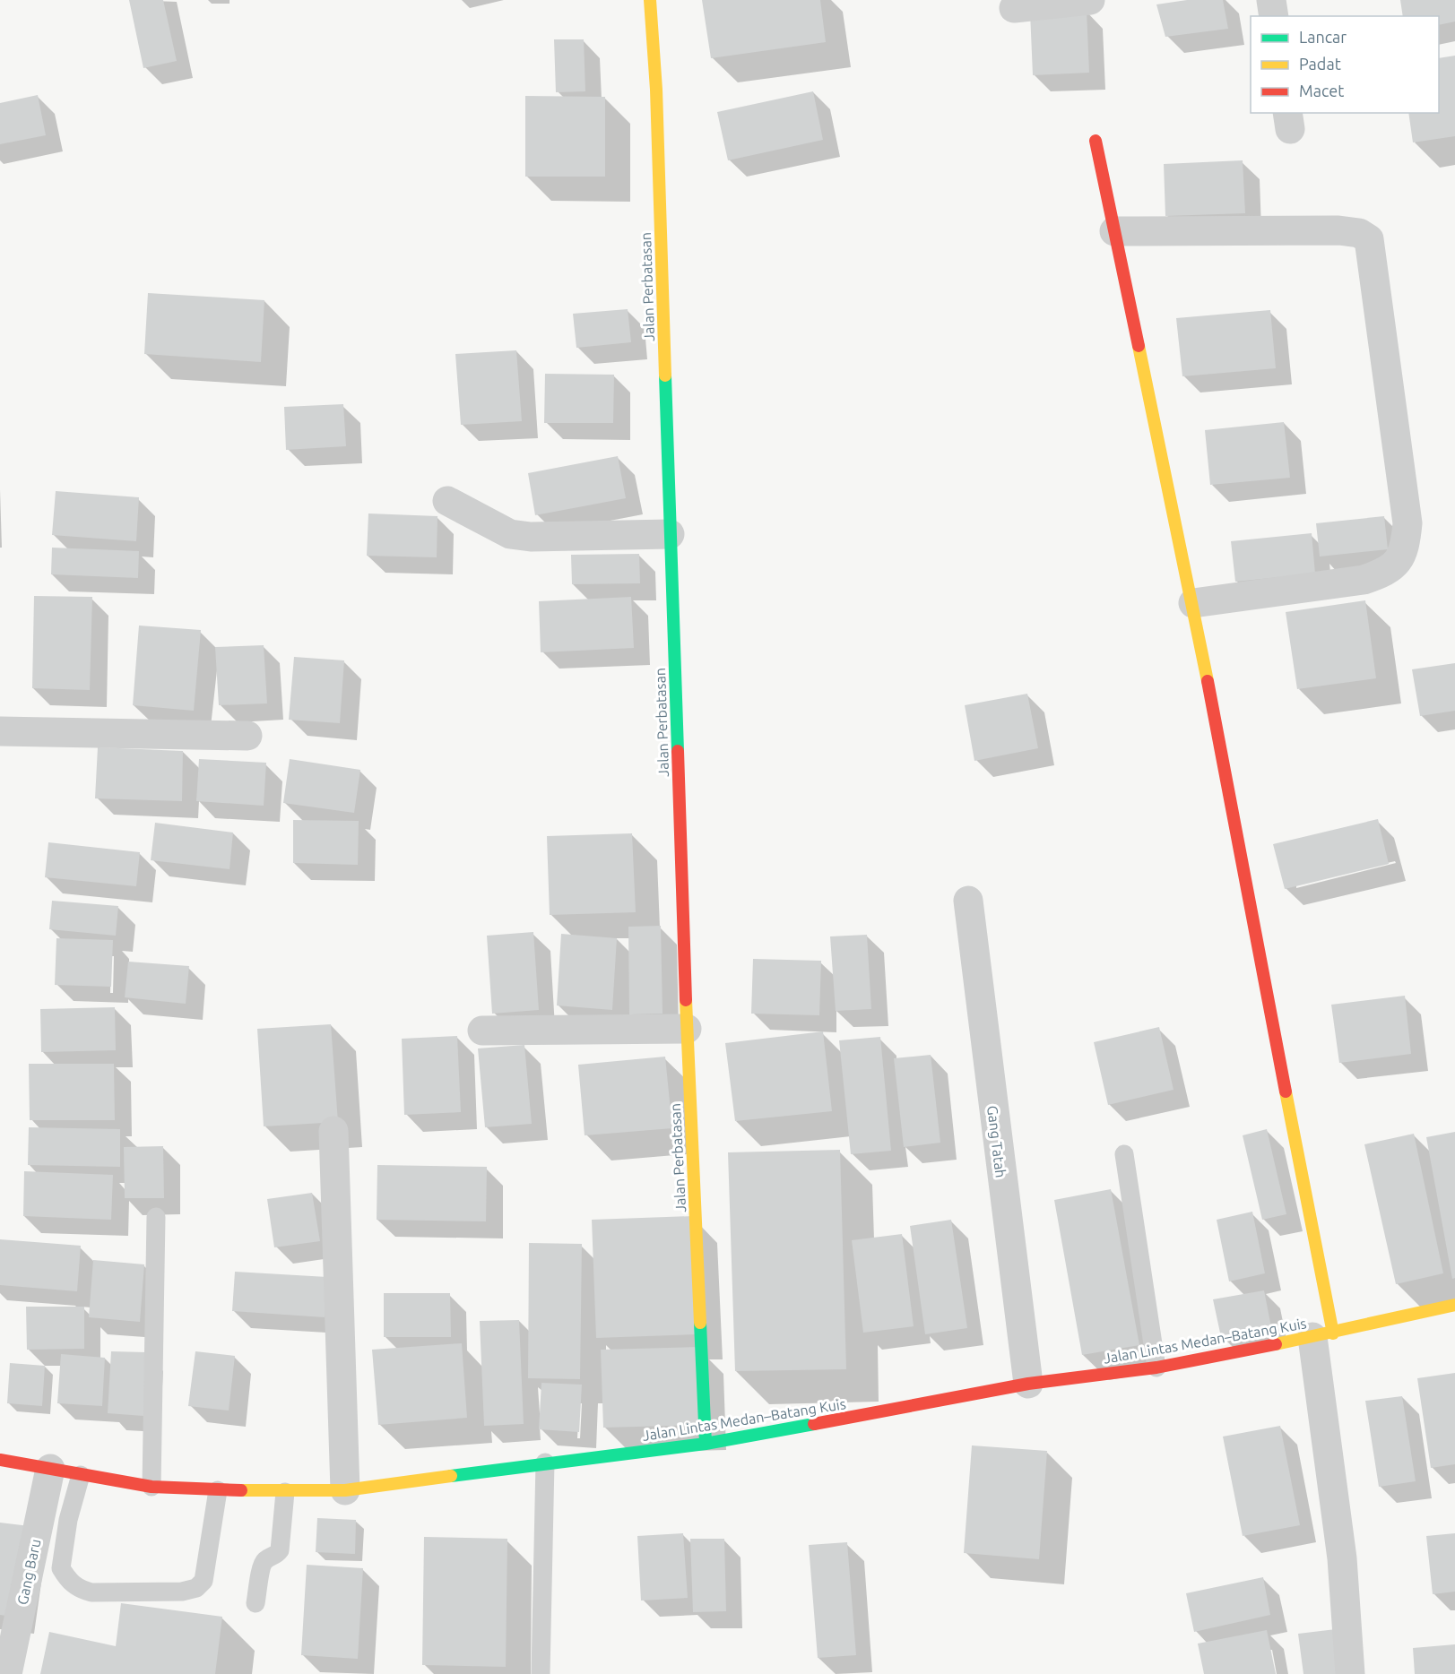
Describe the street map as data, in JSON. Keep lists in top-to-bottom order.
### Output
{
  "streets": {
    "main road": ["Jalan Perbatasan", "Jalan Lintas Medan–Batang Kuis"],
    "street": ["Gang Tatah", "Gang Baru"]
  },
  "crossings": [
    ["Jalan Perbatasan", "Jalan Lintas Medan–Batang Kuis"],
    ["Gang Tatah", "Jalan Lintas Medan–Batang Kuis"],
    ["Jalan Lintas Medan–Batang Kuis", "Gang Baru"]
  ],
  "legend": ["Lancar", "Padat", "Macet"]
}
